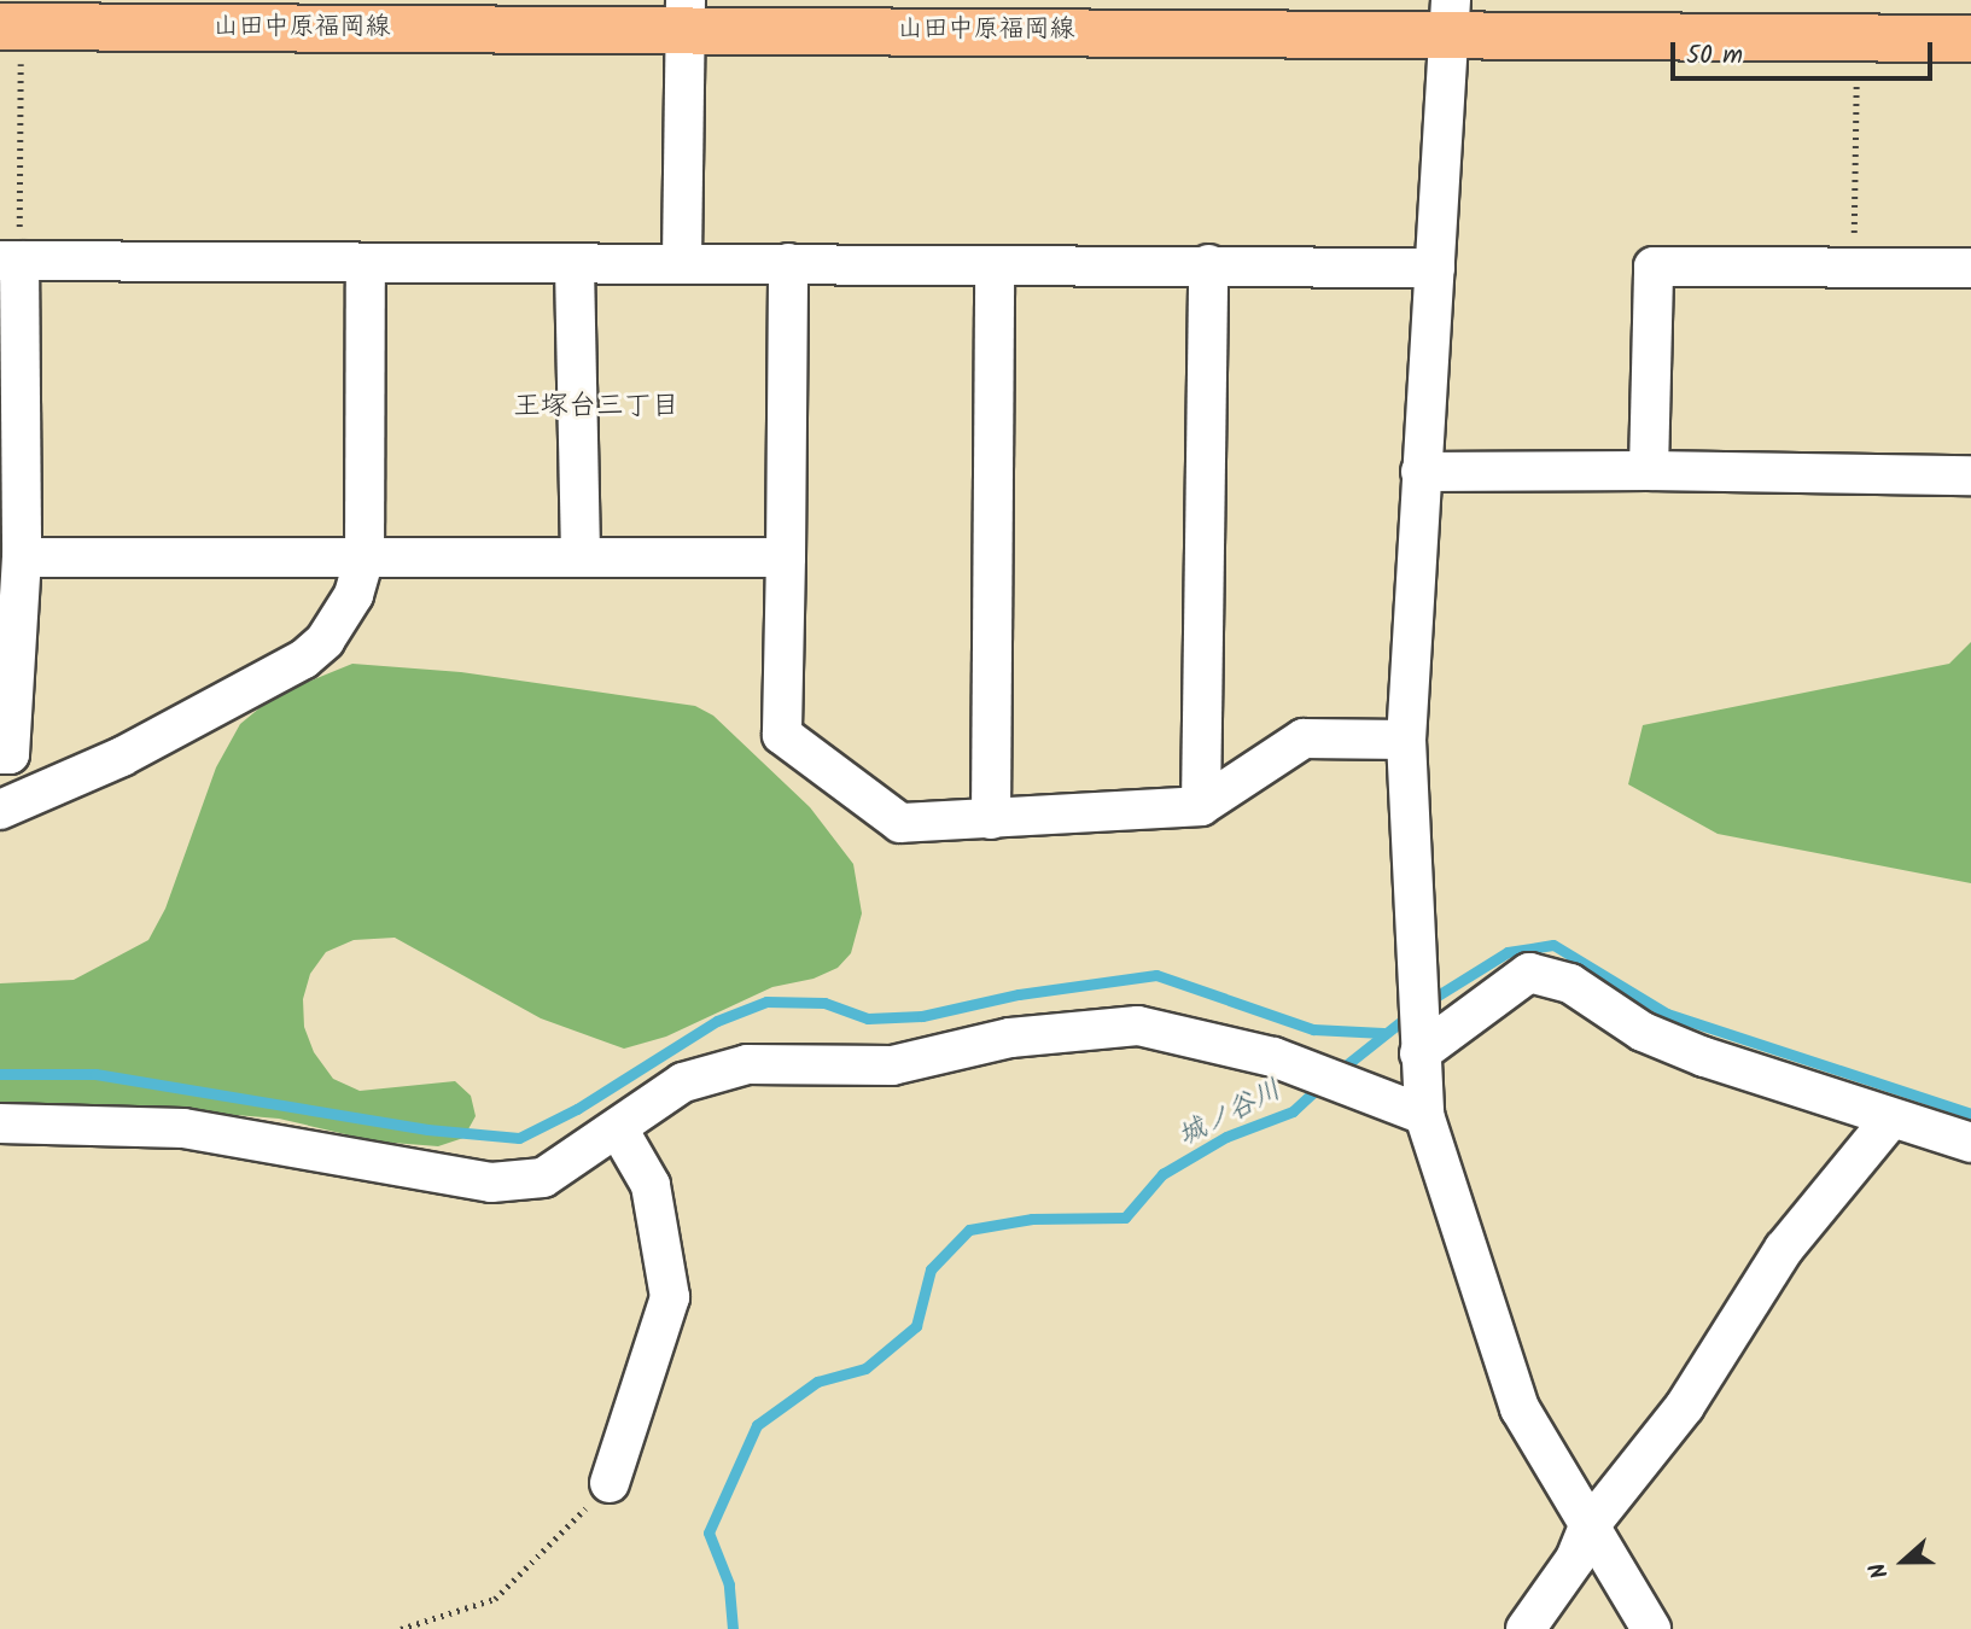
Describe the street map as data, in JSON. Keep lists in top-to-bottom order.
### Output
{
  "streets": {
    "main road": ["山田中原福岡線"]
  },
  "districts": ["王塚台三丁目"],
  "water": ["城ノ谷川"],
  "scale_bar": "50 m",
  "north": "left"
}
